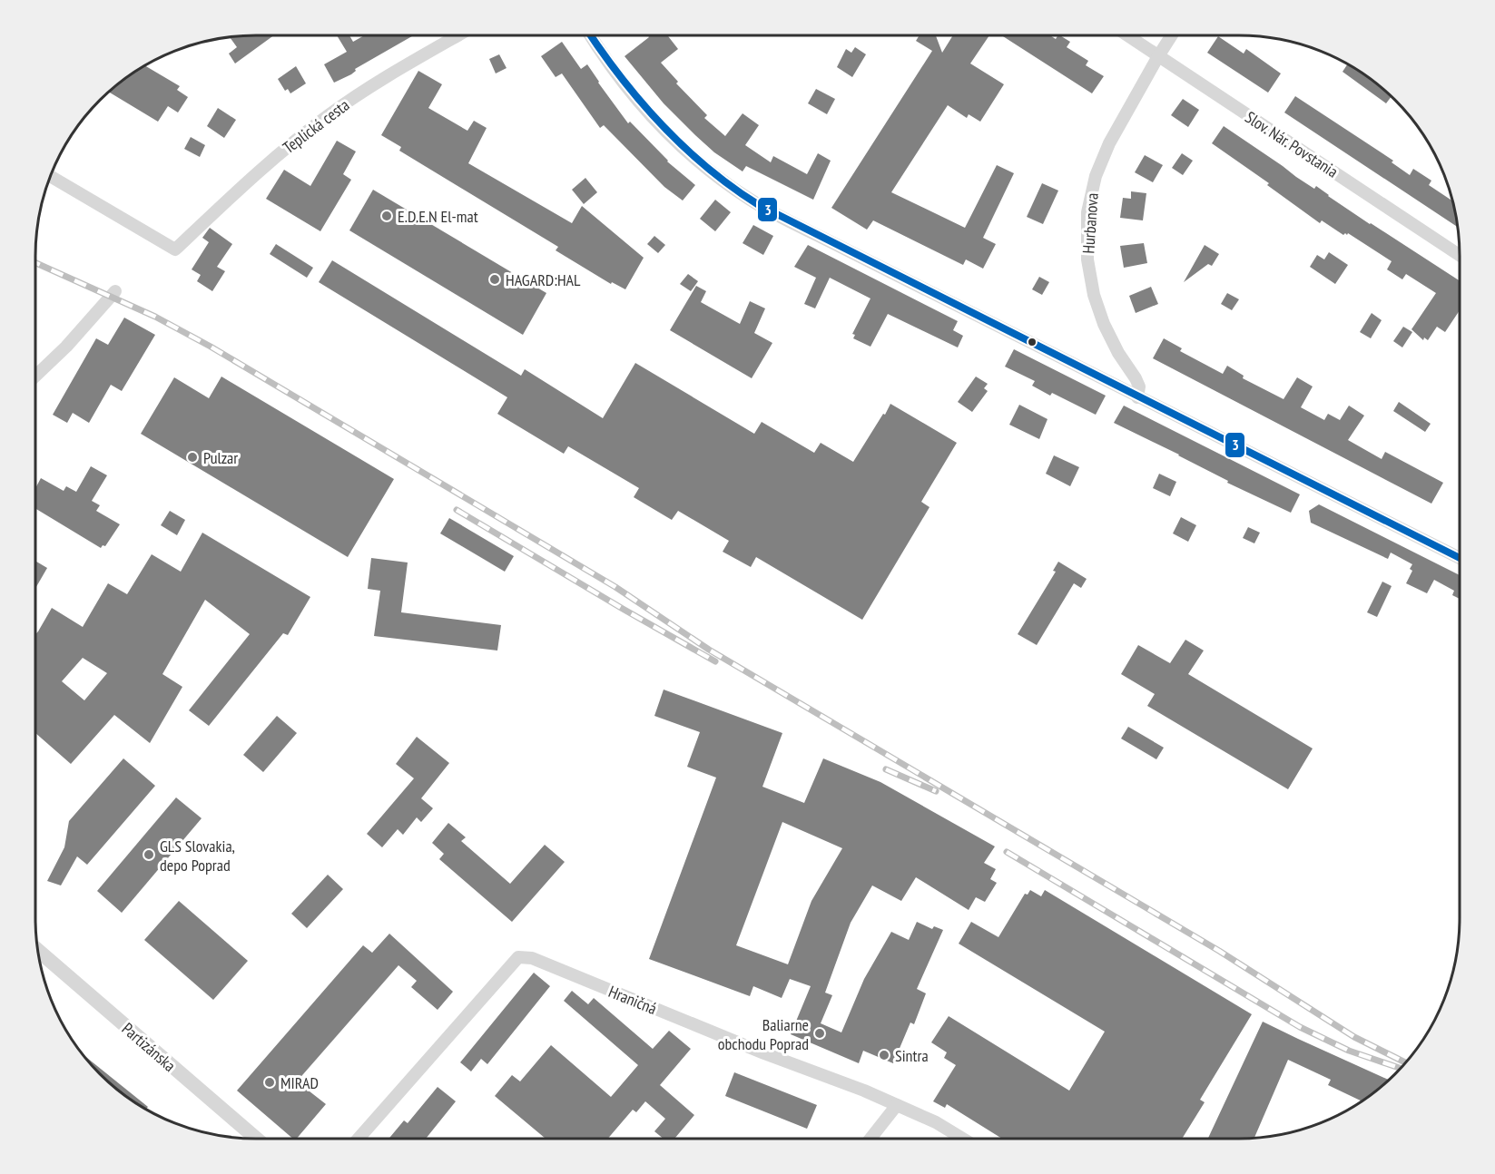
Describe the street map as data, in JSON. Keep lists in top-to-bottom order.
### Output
{
  "streets": {
    "street": [
      "Teplická cesta",
      "Slov. Nár. Povstania",
      "Hurbanova",
      "Hraničná",
      "Partizánska"
    ]
  },
  "crossings": [
    ["Slov. Nár. Povstania", "Hurbanova"]
  ],
  "places": [
    "E.D.E.N El-mat",
    "HAGARD:HAL",
    "Pulzar",
    "GLS Slovakia, depo Poprad",
    "Baliarne obchodu Poprad",
    "Sintra",
    "MIRAD"
  ],
  "lines": ["transit line 3"]
}
